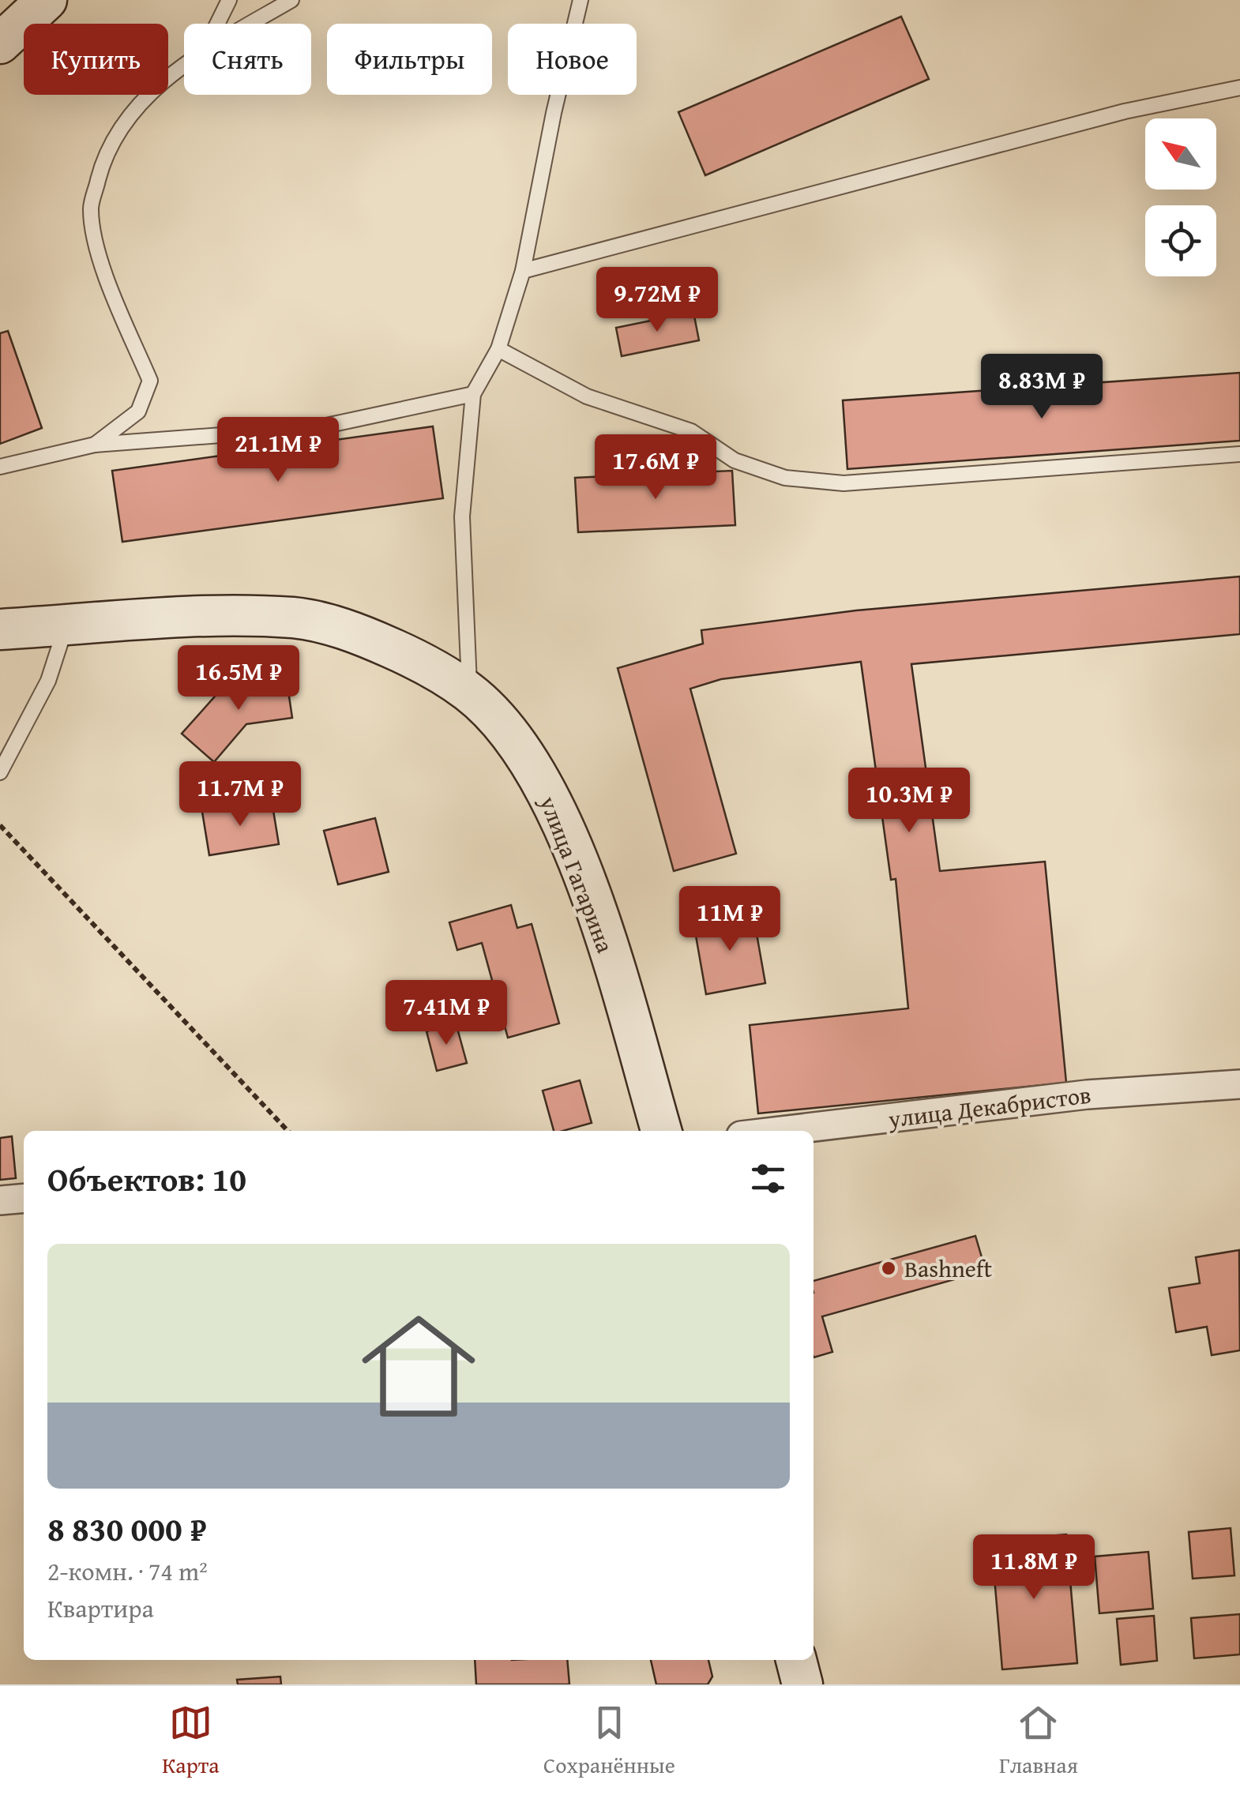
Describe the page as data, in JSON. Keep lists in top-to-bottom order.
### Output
{
  "streets": {
    "main road": ["улица Гагарина"],
    "street": ["улица Декабристов"]
  },
  "places": ["Bashneft"],
  "north": "top left",
  "page": {
    "chip": [
      "Купить",
      "Снять",
      "Фильтры",
      "Новое"
    ],
    "price": [
      "9.72M ₽",
      "8.83M ₽",
      "21.1M ₽",
      "17.6M ₽",
      "16.5M ₽",
      "11.7M ₽",
      "10.3M ₽",
      "11M ₽",
      "7.41M ₽",
      "11.8M ₽"
    ],
    "heading": "Объектов: 10",
    "list": [
      {
        "name": "8 830 000 ₽",
        "note": "2-комн. · 74 m² · Квартира"
      }
    ],
    "tabs": ["Карта", "Сохранённые", "Главная"]
  }
}
